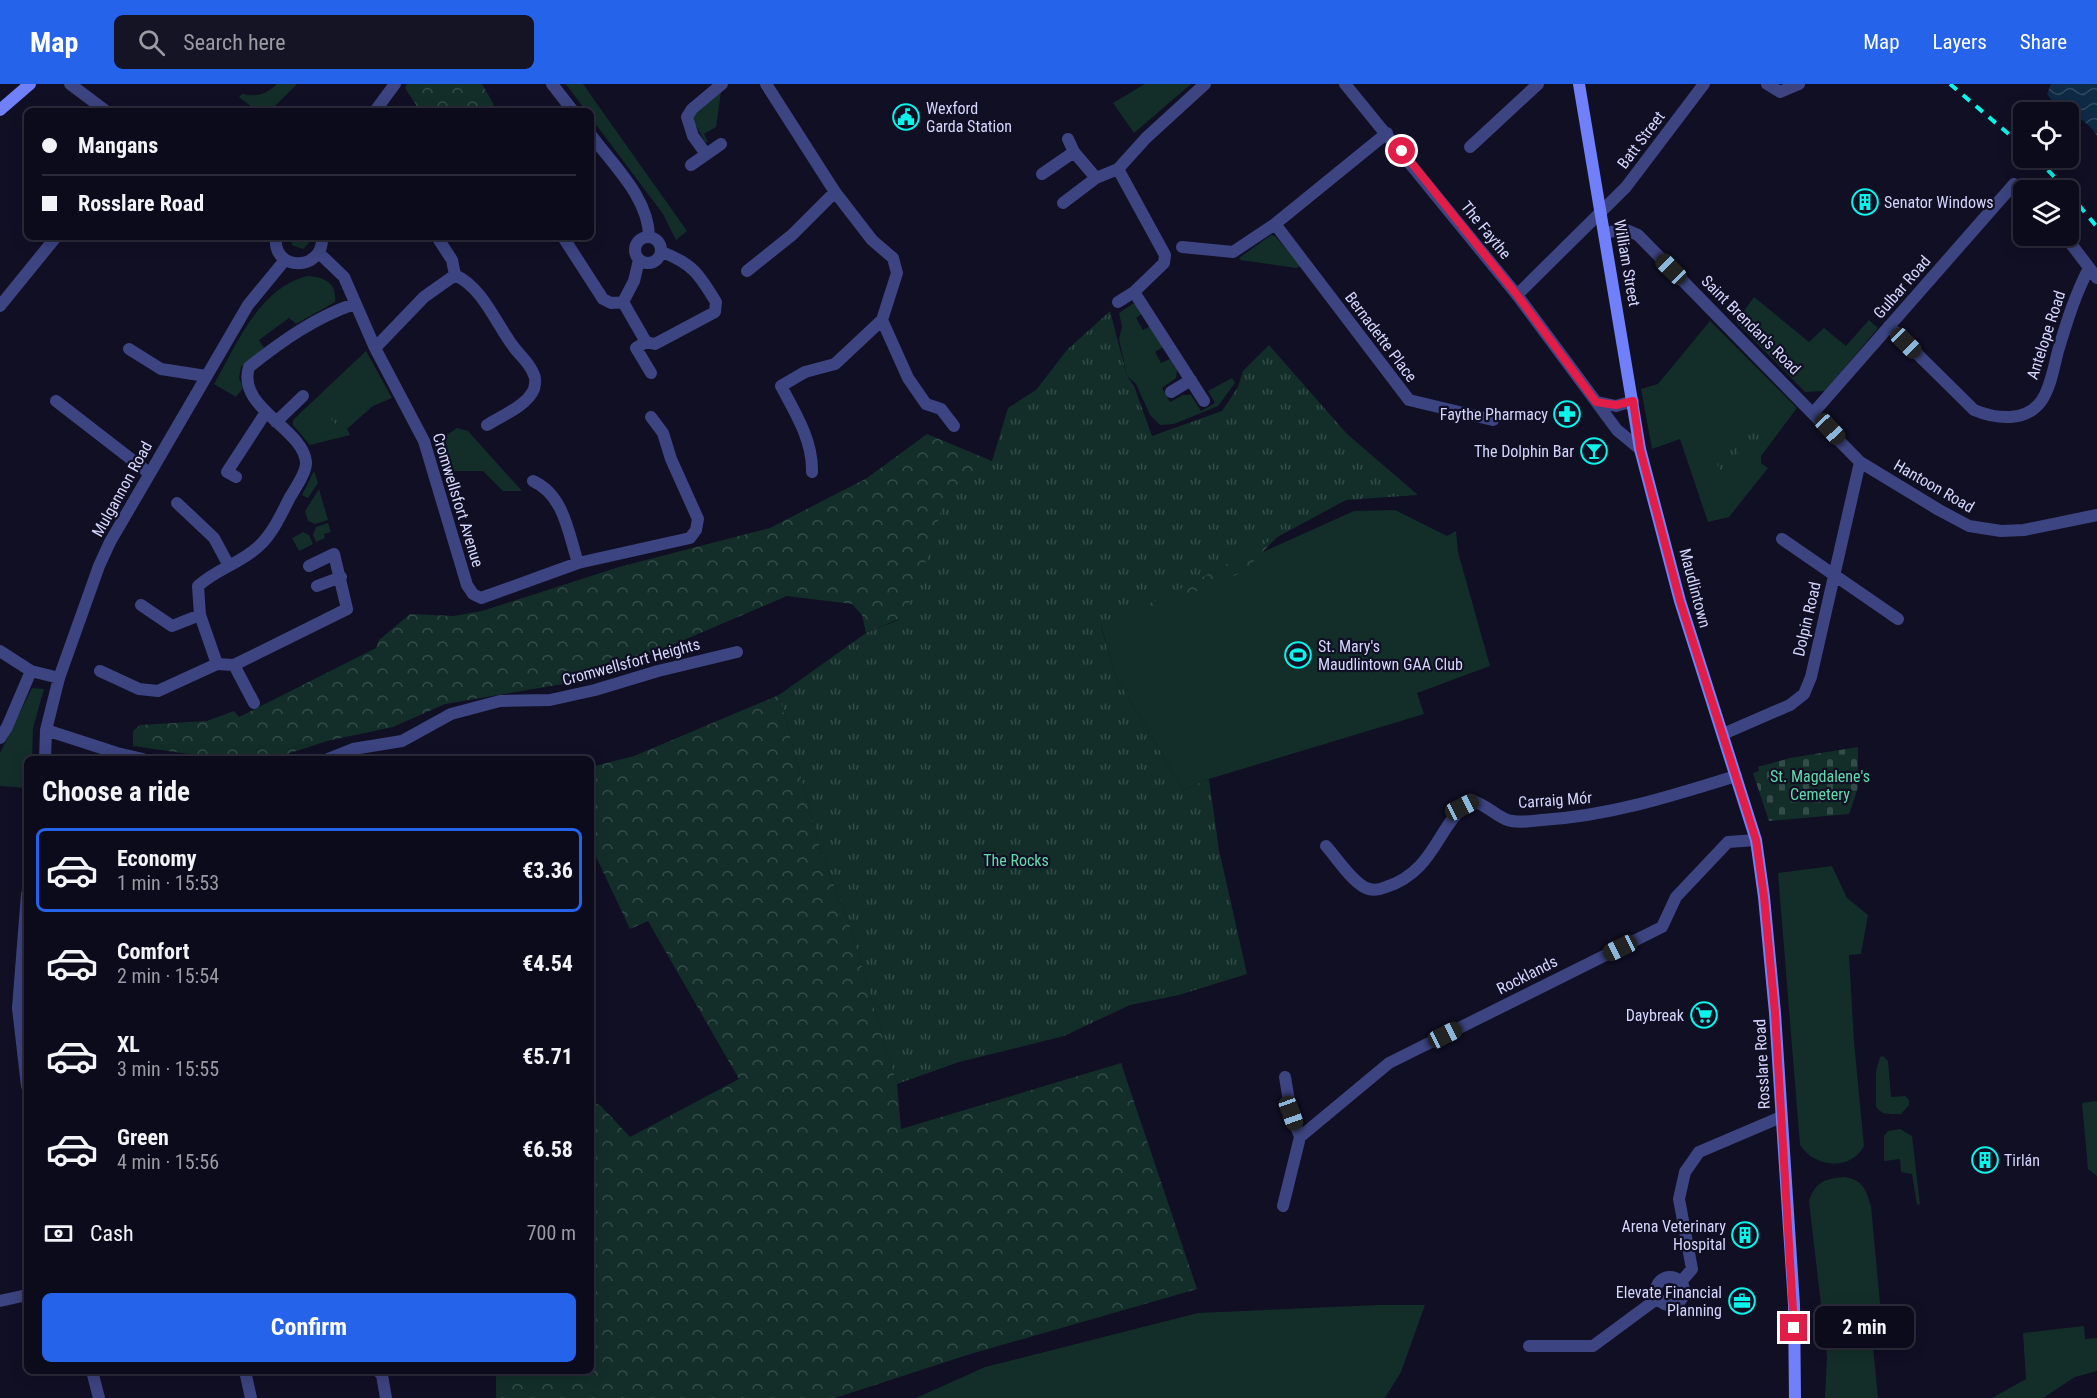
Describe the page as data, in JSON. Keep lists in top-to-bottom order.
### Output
{
  "streets": {
    "main road": ["William Street", "Maudlintown", "Rosslare Road"],
    "street": [
      "Batt Street",
      "The Faythe",
      "Gulbar Road",
      "Saint Brendan's Road",
      "Antelope Road",
      "Bernadette Place",
      "Hantoon Road",
      "Mulgannon Road",
      "Cromwellsfort Avenue",
      "Dolpin Road",
      "Cromwellsfort Heights",
      "Carraig Mór",
      "Rocklands"
    ]
  },
  "crossings": [
    ["Batt Street", "The Faythe"],
    ["Batt Street", "William Street"],
    ["The Faythe", "William Street"],
    ["The Faythe", "Maudlintown"],
    ["William Street", "Saint Brendan's Road"],
    ["William Street", "Maudlintown"],
    ["Gulbar Road", "Saint Brendan's Road"],
    ["Gulbar Road", "Antelope Road"],
    ["Gulbar Road", "Hantoon Road"],
    ["Saint Brendan's Road", "Hantoon Road"],
    ["Hantoon Road", "Dolpin Road"],
    ["Maudlintown", "Dolpin Road"],
    ["Maudlintown", "Rosslare Road"],
    ["Dolpin Road", "Rosslare Road"],
    ["Carraig Mór", "Rosslare Road"],
    ["Rocklands", "Rosslare Road"]
  ],
  "parks": ["St. Magdalene's Cemetery", "The Rocks"],
  "places": {
    "public building": ["Wexford Garda Station"],
    "building": ["Senator Windows", "Tirlán", "Arena Veterinary Hospital"],
    "pharmacy": ["Faythe Pharmacy"],
    "bar": ["The Dolphin Bar"],
    "sports": ["St. Mary's Maudlintown GAA Club"],
    "supermarket": ["Daybreak"],
    "office": ["Elevate Financial Planning"]
  },
  "page": {
    "header": "Map",
    "search": "Search here",
    "nav": ["Map", "Layers", "Share"],
    "banner": ["Mangans", "Rosslare Road"],
    "heading": "Choose a ride",
    "list": [
      {
        "name": "Economy",
        "note": "1 min · 15:53",
        "value": "€3.36"
      },
      {
        "name": "Comfort",
        "note": "2 min · 15:54",
        "value": "€4.54"
      },
      {
        "name": "XL",
        "note": "3 min · 15:55",
        "value": "€5.71"
      },
      {
        "name": "Green",
        "note": "4 min · 15:56",
        "value": "€6.58"
      }
    ],
    "pay": ["Cash", "700 m"],
    "buttons": "Confirm",
    "bubble": "2 min"
  }
}
